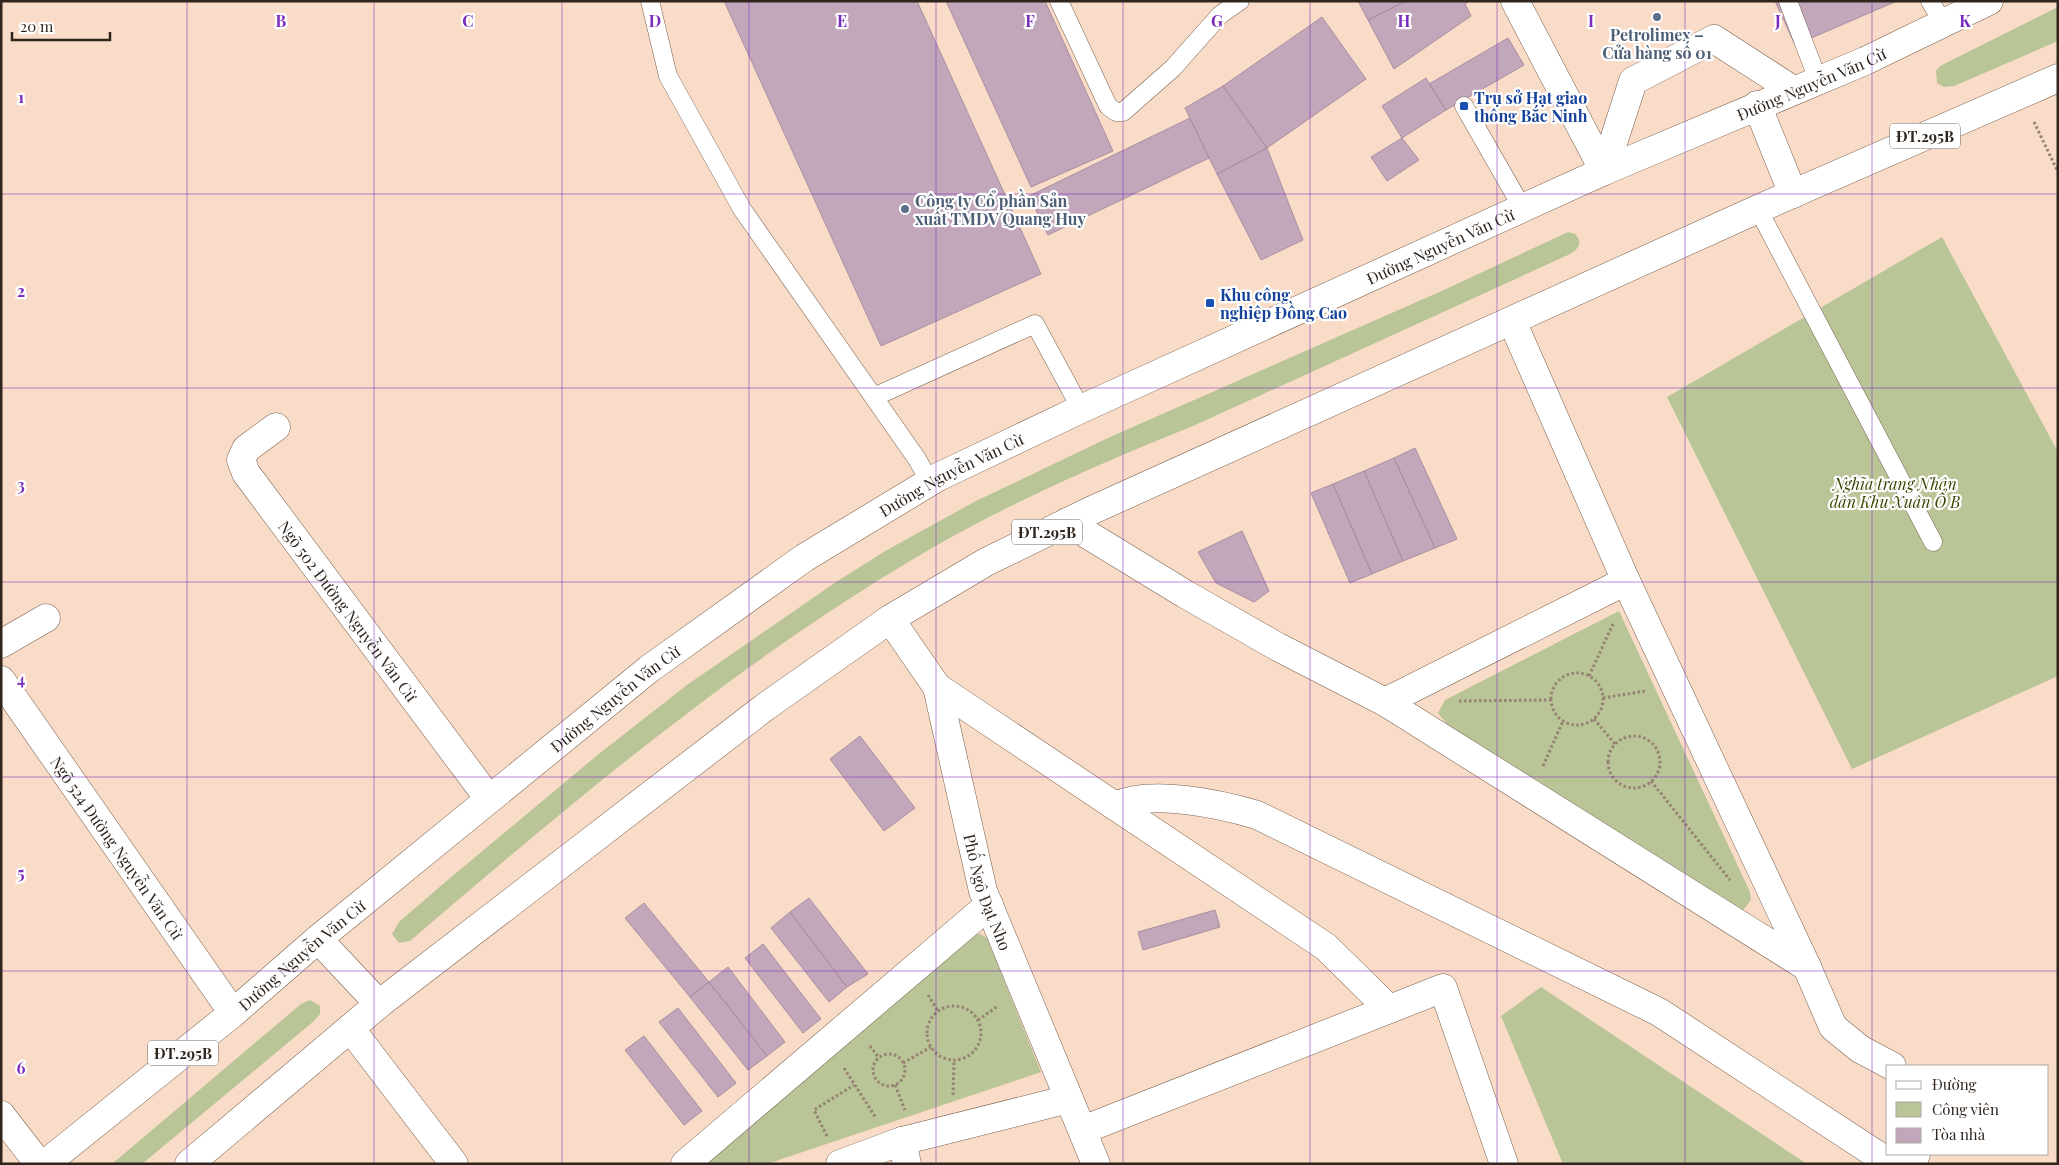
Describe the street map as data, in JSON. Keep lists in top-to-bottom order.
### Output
{
  "streets": {
    "street": [
      "Đường Nguyễn Văn Cừ",
      "ĐT.295B",
      "Ngõ 502 Đường Nguyễn Văn Cừ",
      "Ngõ 524 Đường Nguyễn Văn Cừ",
      "Phố Ngô Đạt Nho"
    ]
  },
  "crossings": [
    ["Đường Nguyễn Văn Cừ", "Ngõ 502 Đường Nguyễn Văn Cừ"],
    ["Đường Nguyễn Văn Cừ", "Ngõ 524 Đường Nguyễn Văn Cừ"],
    ["ĐT.295B", "Phố Ngô Đạt Nho"]
  ],
  "parks": ["Nghĩa trang Nhân dân Khu Xuân Ổ B"],
  "places": {
    "other": ["Petrolimex – Cửa hàng số 01", "Công ty Cổ phần Sản xuất TMDV Quang Huy"],
    "transit": ["Trụ sở Hạt giao thông Bắc Ninh", "Khu công nghiệp Đồng Cao"]
  },
  "legend": ["Đường", "Công viên", "Tòa nhà"],
  "scale_bar": "20 m",
  "grid": {
    "columns": [
      "B",
      "C",
      "D",
      "E",
      "F",
      "G",
      "H",
      "I",
      "J",
      "K"
    ],
    "rows": [
      "1",
      "2",
      "3",
      "4",
      "5",
      "6"
    ]
  }
}
